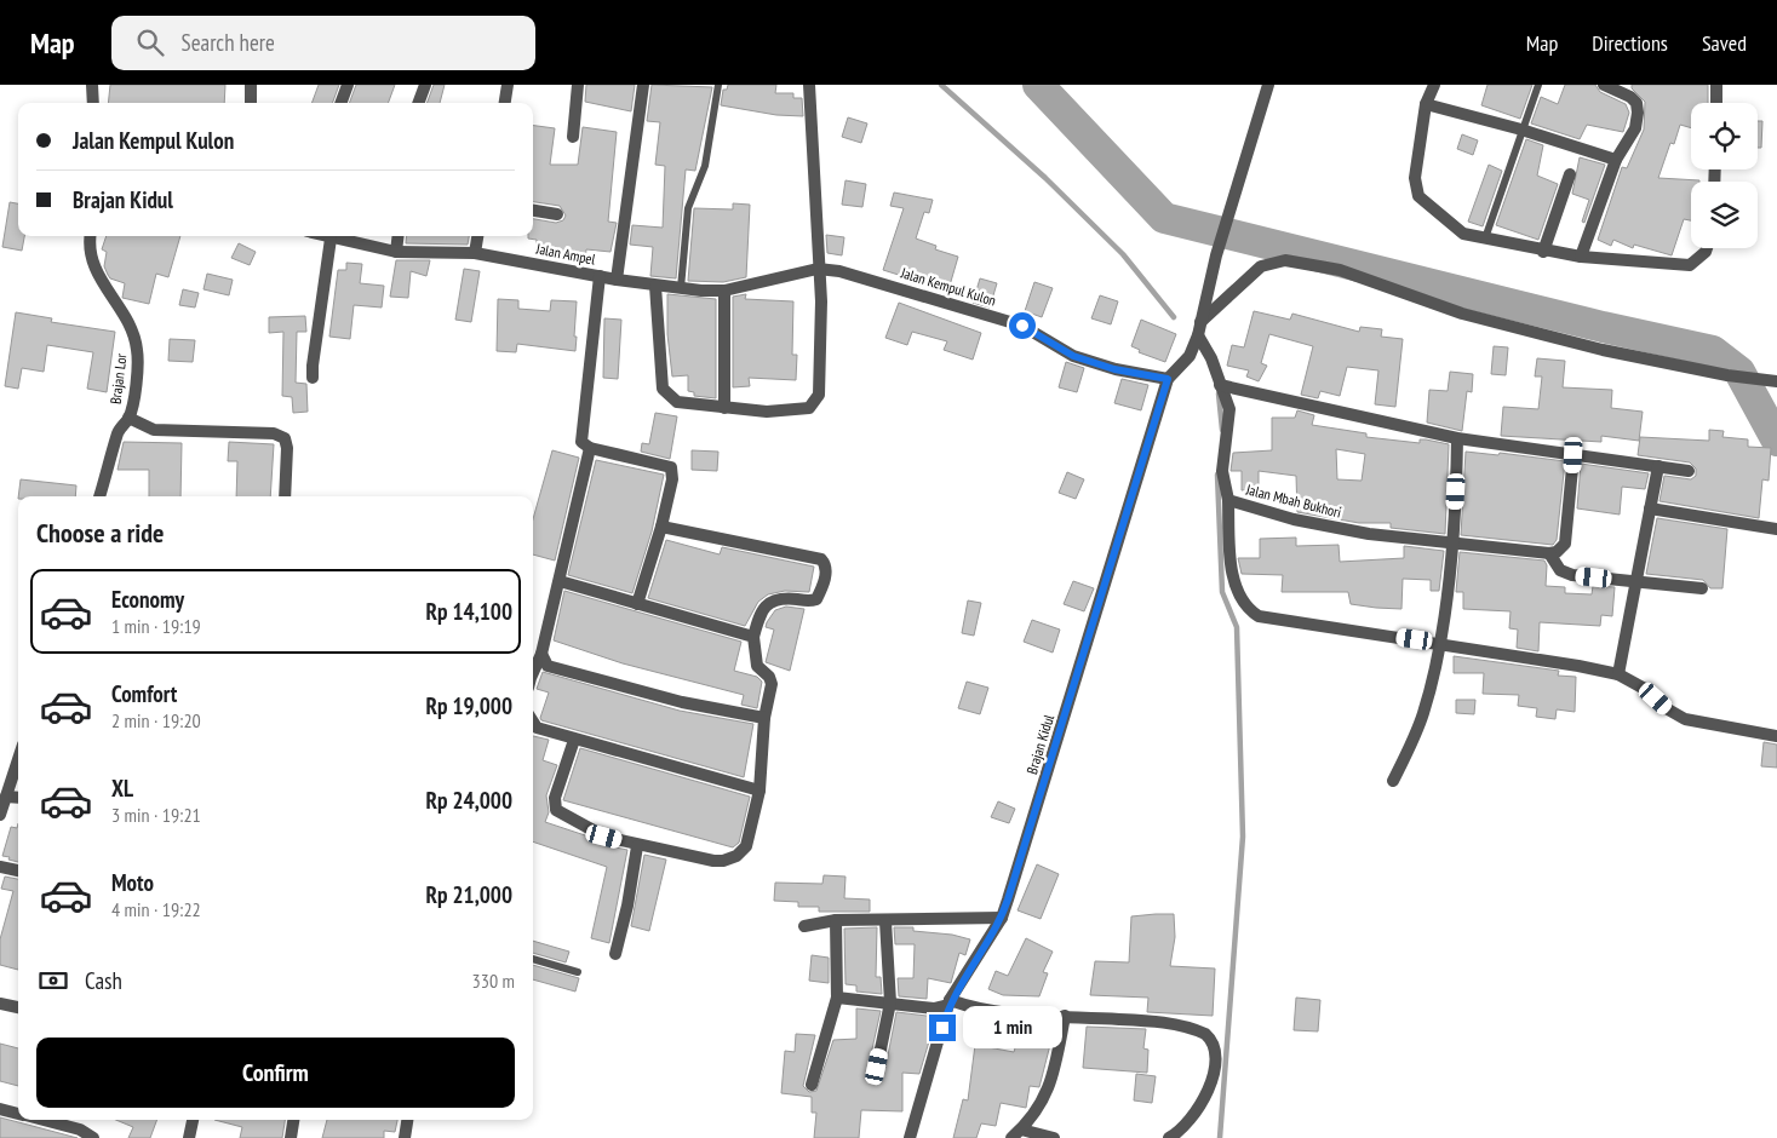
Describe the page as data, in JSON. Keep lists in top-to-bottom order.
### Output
{
  "streets": {
    "street": [
      "Jalan Ampel",
      "Jalan Kempul Kulon",
      "Brajan Lor",
      "Jalan Mbah Bukhori",
      "Brajan Kidul"
    ]
  },
  "crossings": [
    ["Jalan Ampel", "Jalan Kempul Kulon"],
    ["Jalan Kempul Kulon", "Brajan Kidul"],
    ["Jalan Mbah Bukhori", "Brajan Kidul"]
  ],
  "page": {
    "header": "Map",
    "search": "Search here",
    "nav": ["Map", "Directions", "Saved"],
    "banner": ["Jalan Kempul Kulon", "Brajan Kidul"],
    "heading": "Choose a ride",
    "list": [
      {
        "name": "Economy",
        "note": "1 min · 19:19",
        "value": "Rp 14,100"
      },
      {
        "name": "Comfort",
        "note": "2 min · 19:20",
        "value": "Rp 19,000"
      },
      {
        "name": "XL",
        "note": "3 min · 19:21",
        "value": "Rp 24,000"
      },
      {
        "name": "Moto",
        "note": "4 min · 19:22",
        "value": "Rp 21,000"
      }
    ],
    "pay": ["Cash", "330 m"],
    "bubble": "1 min",
    "buttons": "Confirm"
  }
}
